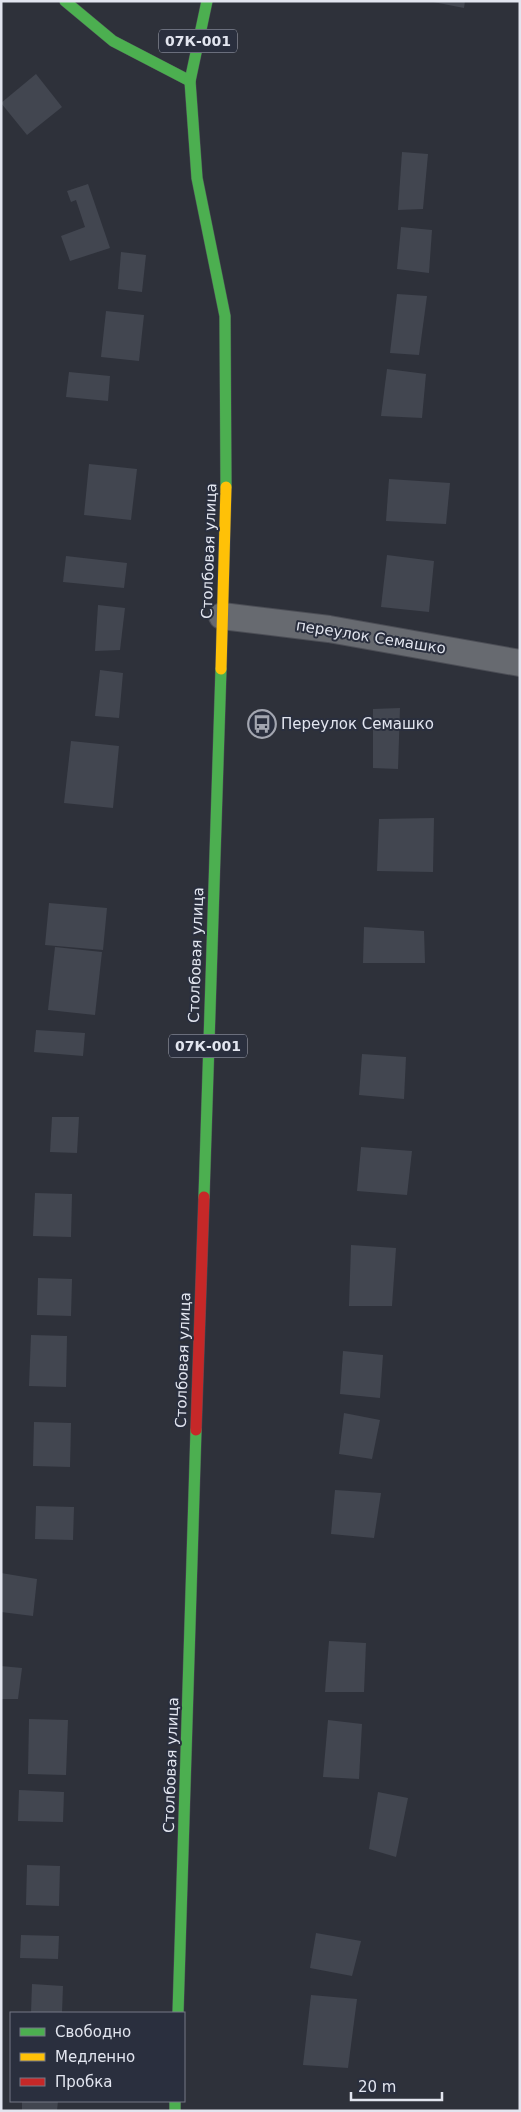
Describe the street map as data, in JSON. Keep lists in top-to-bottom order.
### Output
{
  "streets": {
    "main road": ["07К-001", "Столбовая улица"],
    "street": ["переулок Семашко"]
  },
  "crossings": [
    ["07К-001", "Столбовая улица"],
    ["Столбовая улица", "переулок Семашко"]
  ],
  "places": {
    "bus stop": ["Переулок Семашко"]
  },
  "legend": ["Свободно", "Медленно", "Пробка"],
  "scale_bar": "20 m"
}
